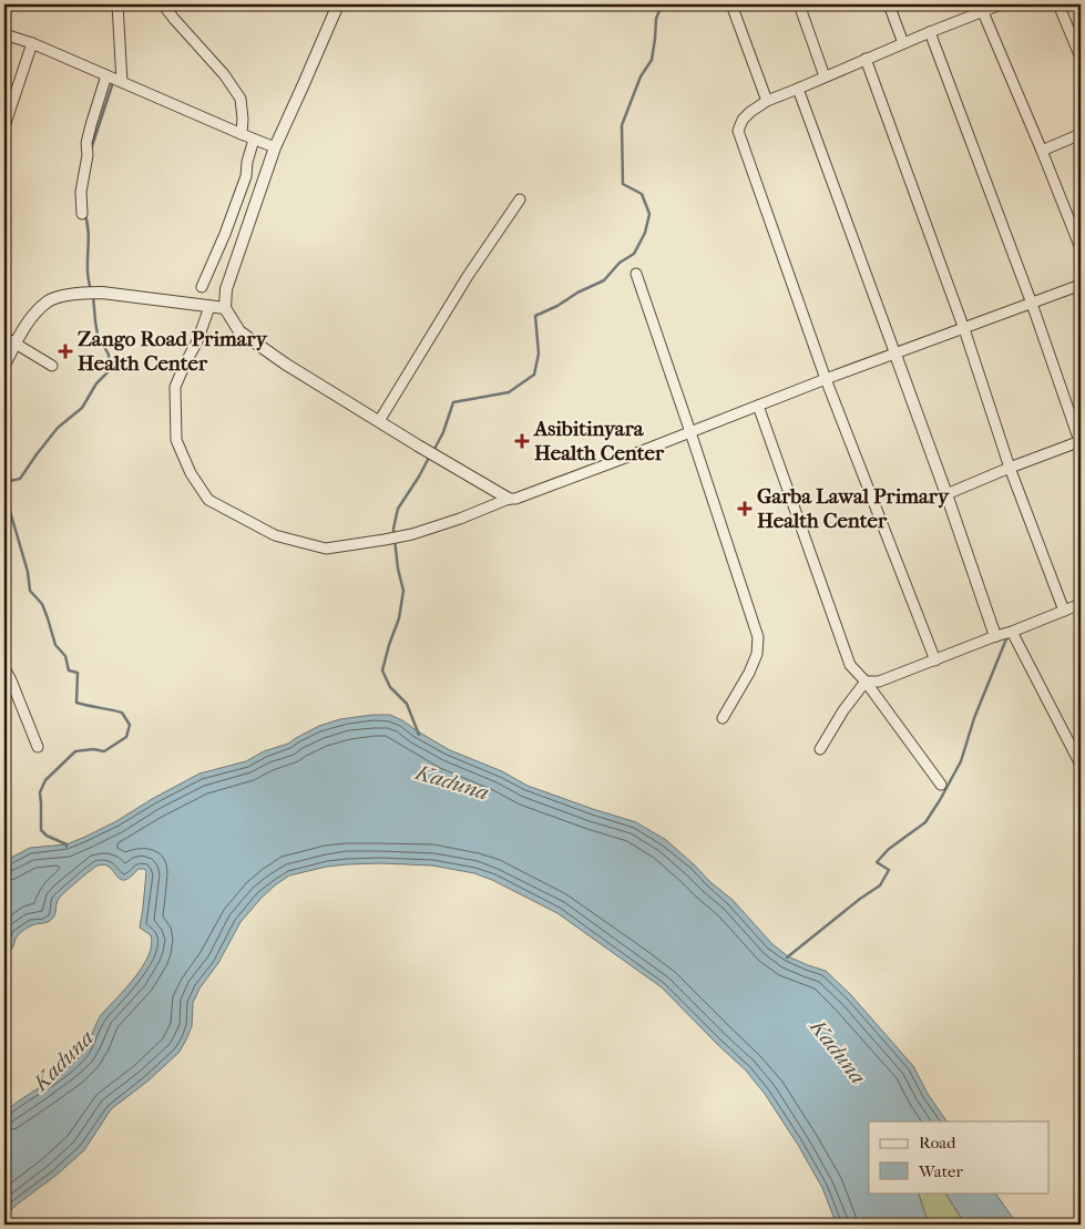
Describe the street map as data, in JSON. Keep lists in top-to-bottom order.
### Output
{
  "water": ["Kaduna"],
  "places": {
    "health": ["Zango Road Primary Health Center", "Asibitinyara Health Center", "Garba Lawal Primary Health Center"]
  },
  "legend": ["Road", "Water"]
}
